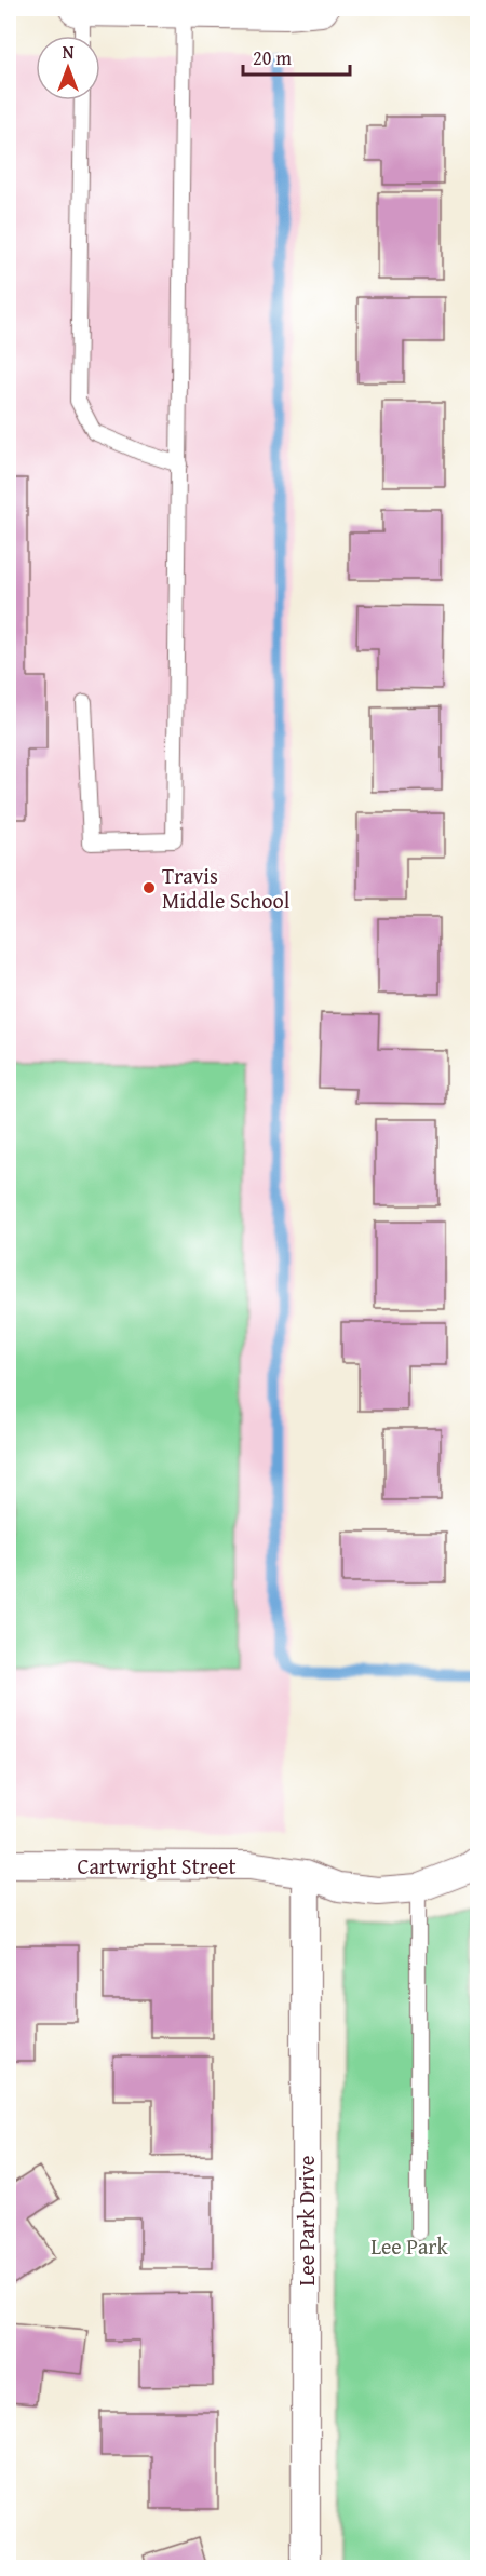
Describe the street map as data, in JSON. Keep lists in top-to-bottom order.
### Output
{
  "streets": {
    "street": ["Cartwright Street", "Lee Park Drive"]
  },
  "crossings": [
    ["Cartwright Street", "Lee Park Drive"]
  ],
  "parks": ["Lee Park"],
  "places": ["Travis Middle School"],
  "scale_bar": "20 m",
  "north": "top"
}
